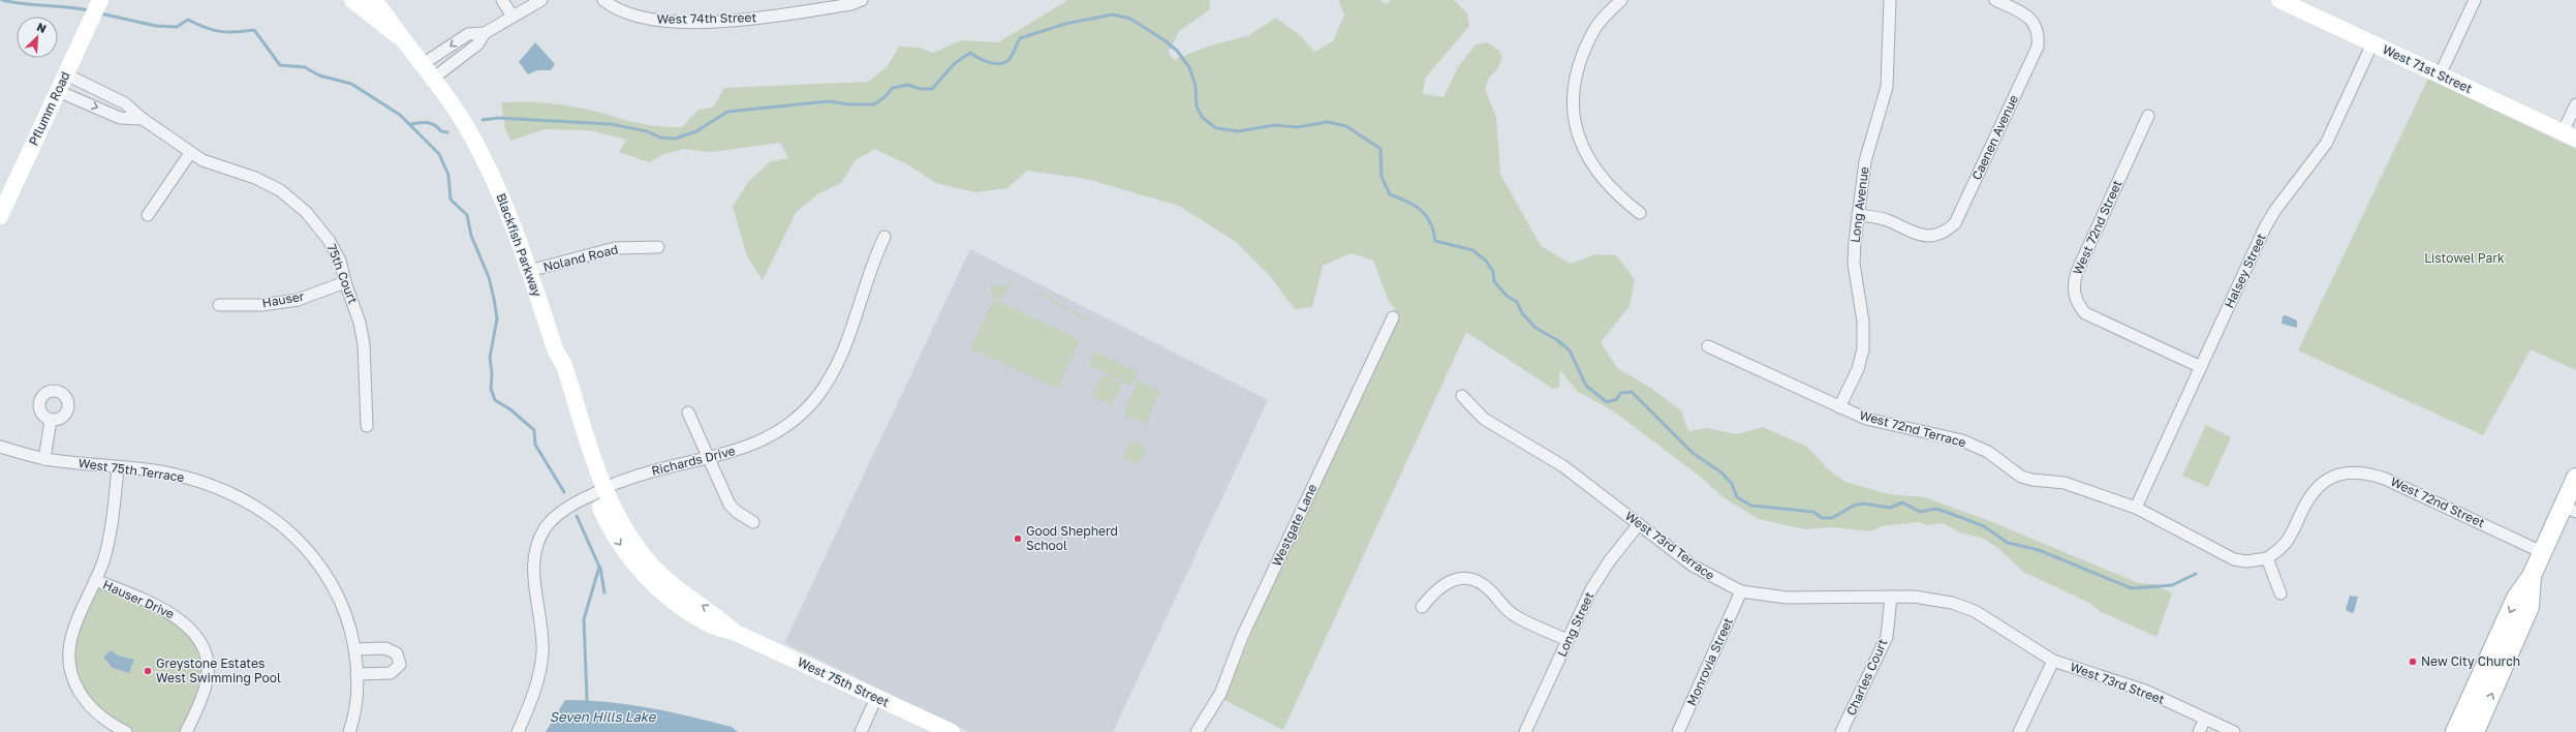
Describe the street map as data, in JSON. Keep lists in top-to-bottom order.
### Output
{
  "streets": {
    "main road": [
      "West 71st Street",
      "Pflumm Road",
      "Blackfish Parkway",
      "West 75th Street"
    ],
    "street": [
      "West 74th Street",
      "Caenen Avenue",
      "Long Avenue",
      "West 72nd Street",
      "Noland Road",
      "Halsey Street",
      "75th Court",
      "Hauser",
      "West 72nd Terrace",
      "Richards Drive",
      "West 75th Terrace",
      "Westgate Lane",
      "West 73rd Terrace",
      "Hauser Drive",
      "Long Street",
      "Monrovia Street",
      "Charles Court",
      "West 73rd Street"
    ]
  },
  "crossings": [
    ["West 71st Street", "Halsey Street"],
    ["Pflumm Road", "75th Court"],
    ["Caenen Avenue", "Long Avenue"],
    ["Long Avenue", "West 72nd Terrace"],
    ["West 72nd Street", "Halsey Street"],
    ["West 72nd Street", "West 72nd Terrace"],
    ["Blackfish Parkway", "Noland Road"],
    ["Blackfish Parkway", "Richards Drive"],
    ["Blackfish Parkway", "West 75th Street"],
    ["Halsey Street", "West 72nd Terrace"],
    ["75th Court", "Hauser"],
    ["Richards Drive", "West 75th Street"],
    ["West 73rd Terrace", "Long Street"],
    ["West 73rd Terrace", "Monrovia Street"],
    ["West 73rd Terrace", "Charles Court"],
    ["West 73rd Terrace", "West 73rd Street"]
  ],
  "water": ["Seven Hills Lake"],
  "parks": ["Listowel Park"],
  "places": ["Good Shepherd School", "New City Church", "Greystone Estates West Swimming Pool"],
  "north": "top right"
}
